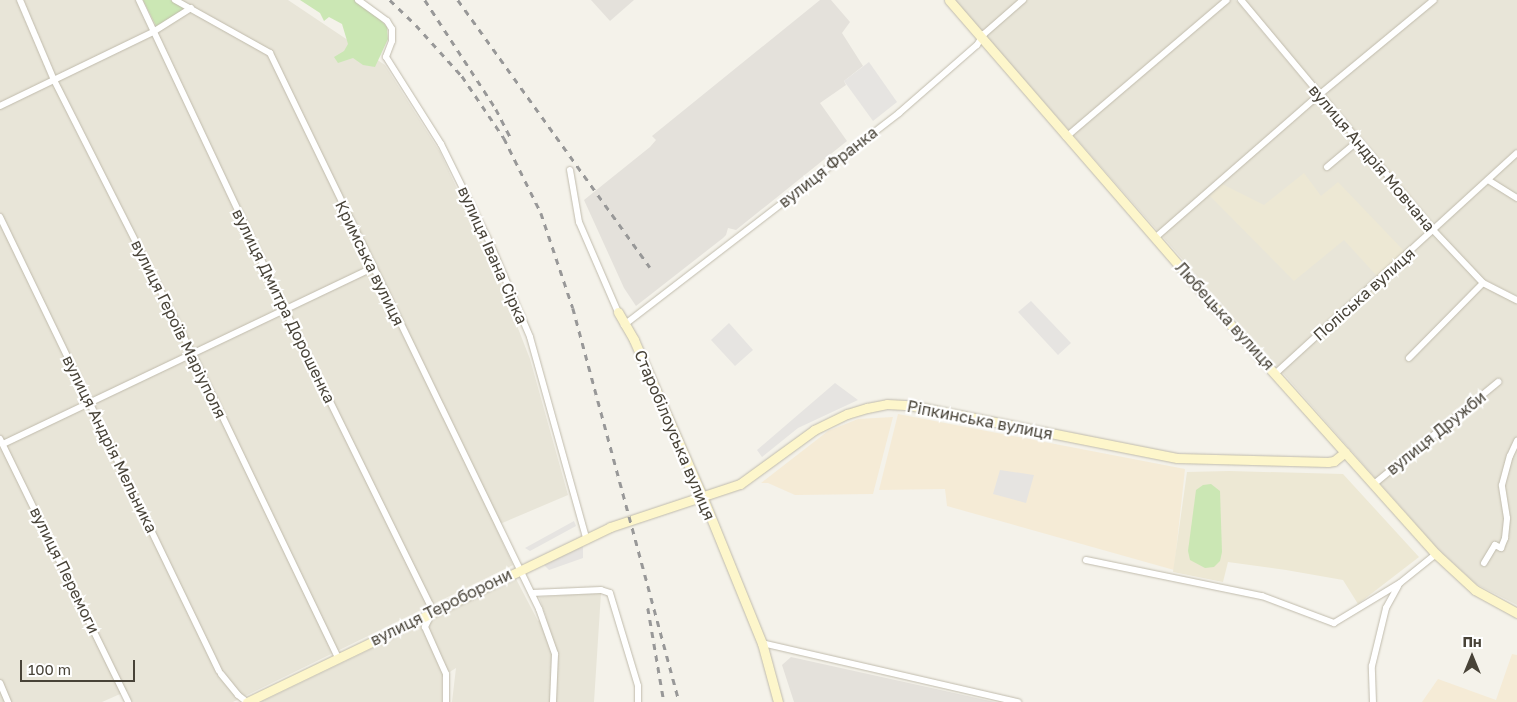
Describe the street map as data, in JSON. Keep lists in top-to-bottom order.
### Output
{
  "streets": {
    "main road": [
      "Любецька вулиця",
      "Ріпкинська вулиця",
      "Старобілоуська вулиця",
      "вулиця Тероборони"
    ],
    "street": [
      "вулиця Андрія Мовчана",
      "вулиця Франка",
      "вулиця Івана Сірка",
      "Кримська вулиця",
      "Поліська вулиця",
      "вулиця Дмитра Дорошенка",
      "вулиця Героїв Маріуполя",
      "вулиця Дружби",
      "вулиця Андрія Мельника",
      "вулиця Перемоги"
    ]
  },
  "crossings": [
    ["вулиця Андрія Мовчана", "Поліська вулиця"],
    ["вулиця Франка", "Любецька вулиця"],
    ["вулиця Франка", "Старобілоуська вулиця"],
    ["вулиця Івана Сірка", "вулиця Тероборони"],
    ["Кримська вулиця", "вулиця Тероборони"],
    ["Поліська вулиця", "Любецька вулиця"],
    ["вулиця Дмитра Дорошенка", "вулиця Тероборони"],
    ["Любецька вулиця", "Ріпкинська вулиця"],
    ["Любецька вулиця", "вулиця Дружби"],
    ["вулиця Героїв Маріуполя", "вулиця Тероборони"],
    ["Ріпкинська вулиця", "Старобілоуська вулиця"],
    ["Ріпкинська вулиця", "вулиця Тероборони"],
    ["вулиця Андрія Мельника", "вулиця Тероборони"]
  ],
  "scale_bar": "100 m",
  "north": "top"
}
